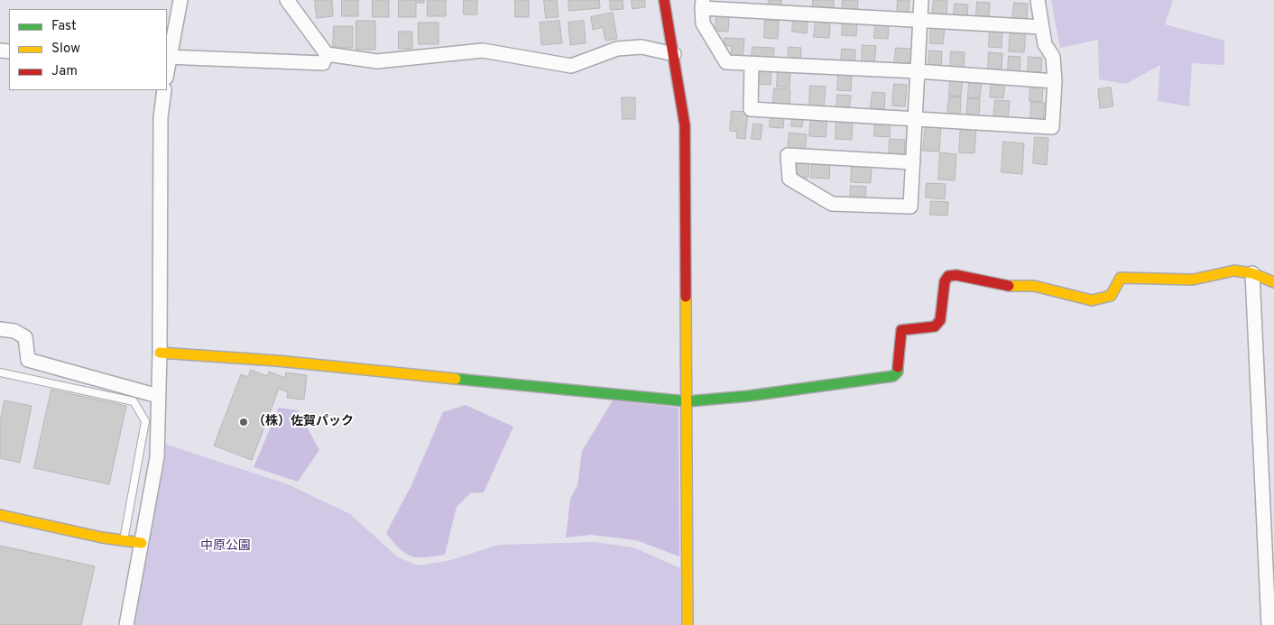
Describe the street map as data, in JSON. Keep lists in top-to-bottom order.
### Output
{
  "parks": ["中原公園"],
  "places": ["（株）佐賀パック"],
  "legend": ["Fast", "Slow", "Jam"]
}
